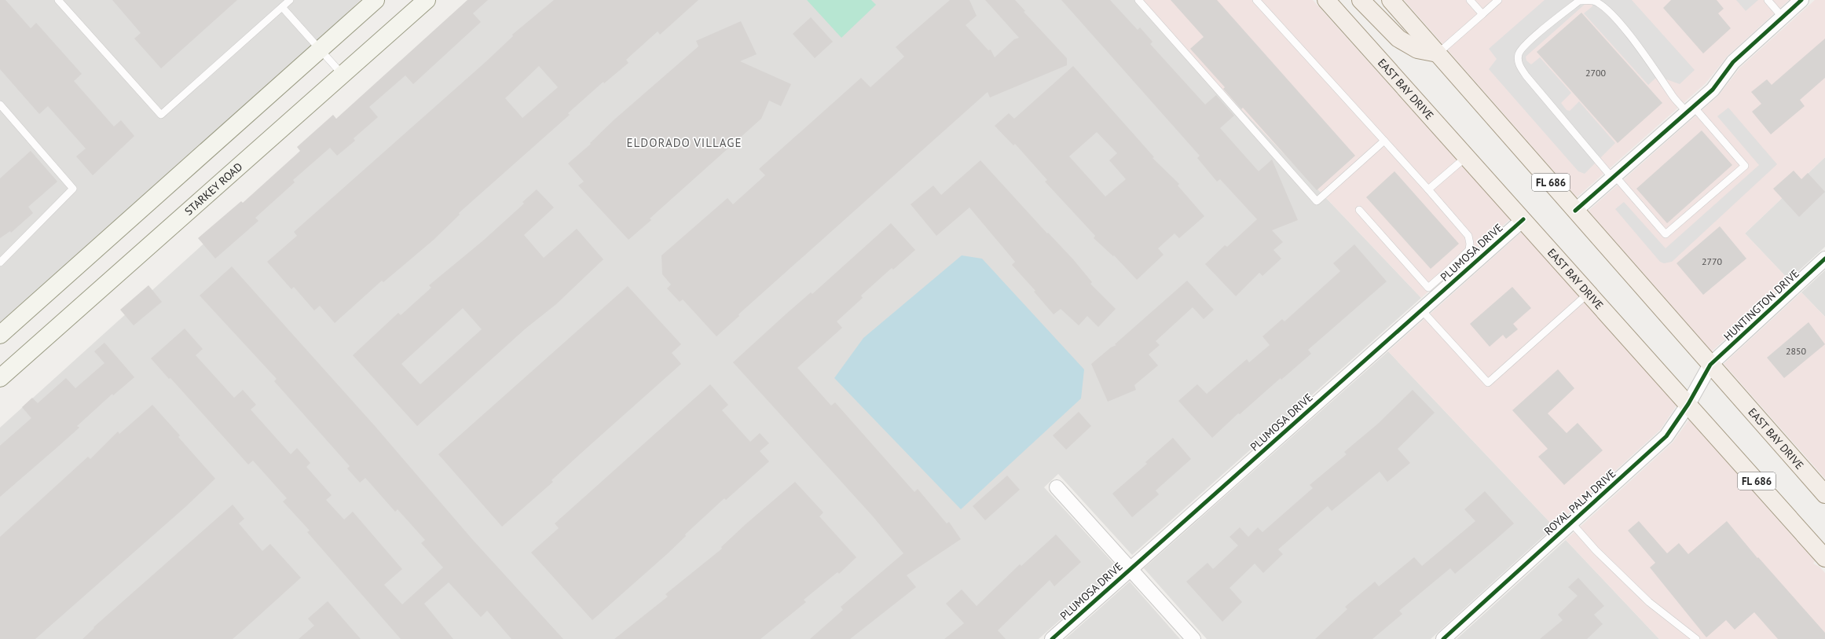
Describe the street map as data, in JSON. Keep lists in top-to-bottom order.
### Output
{
  "streets": {
    "main road": ["EAST BAY DRIVE", "FL 686", "STARKEY ROAD"],
    "street": ["PLUMOSA DRIVE", "HUNTINGTON DRIVE", "ROYAL PALM DRIVE"]
  },
  "crossings": [
    ["EAST BAY DRIVE", "PLUMOSA DRIVE"],
    ["EAST BAY DRIVE", "HUNTINGTON DRIVE"],
    ["EAST BAY DRIVE", "ROYAL PALM DRIVE"],
    ["HUNTINGTON DRIVE", "ROYAL PALM DRIVE"]
  ],
  "districts": ["ELDORADO VILLAGE"],
  "house_numbers": ["2700", "2770", "2850"]
}
